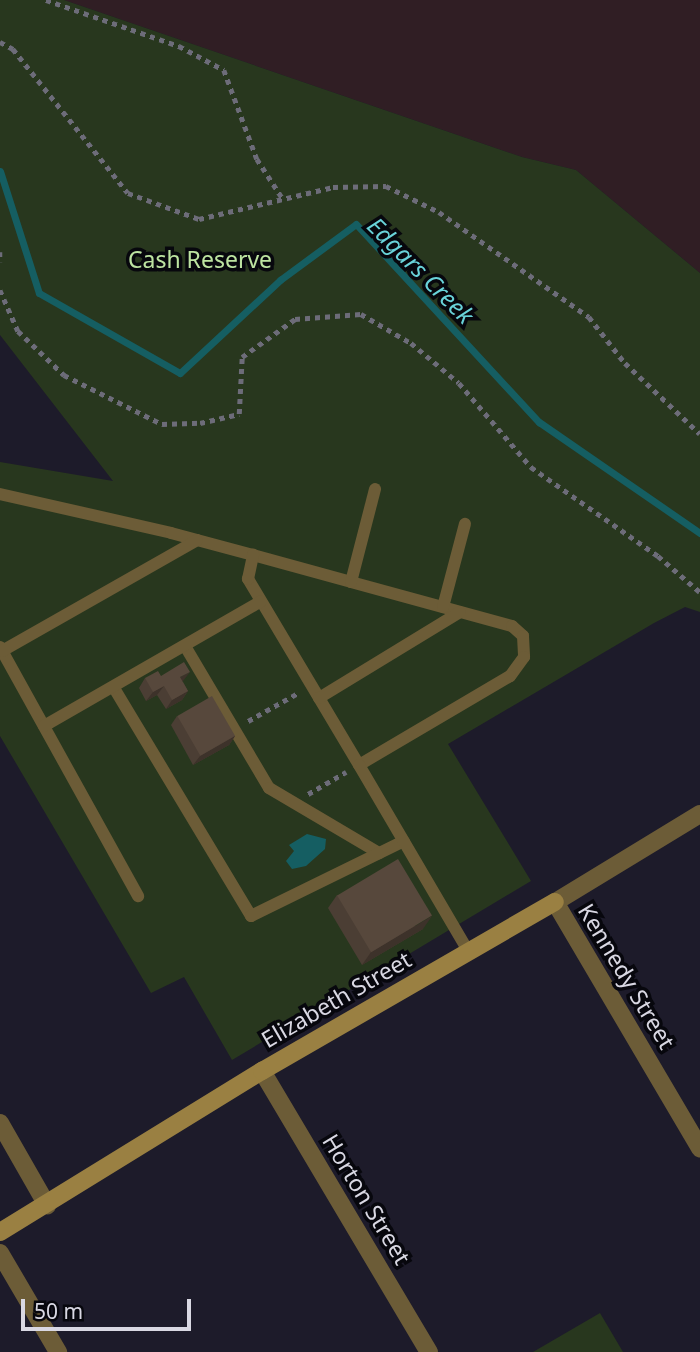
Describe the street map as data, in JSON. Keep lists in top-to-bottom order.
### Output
{
  "streets": {
    "street": ["Kennedy Street", "Elizabeth Street", "Horton Street"]
  },
  "crossings": [
    ["Kennedy Street", "Elizabeth Street"],
    ["Elizabeth Street", "Horton Street"]
  ],
  "water": ["Edgars Creek"],
  "parks": ["Cash Reserve"],
  "scale_bar": "50 m"
}
